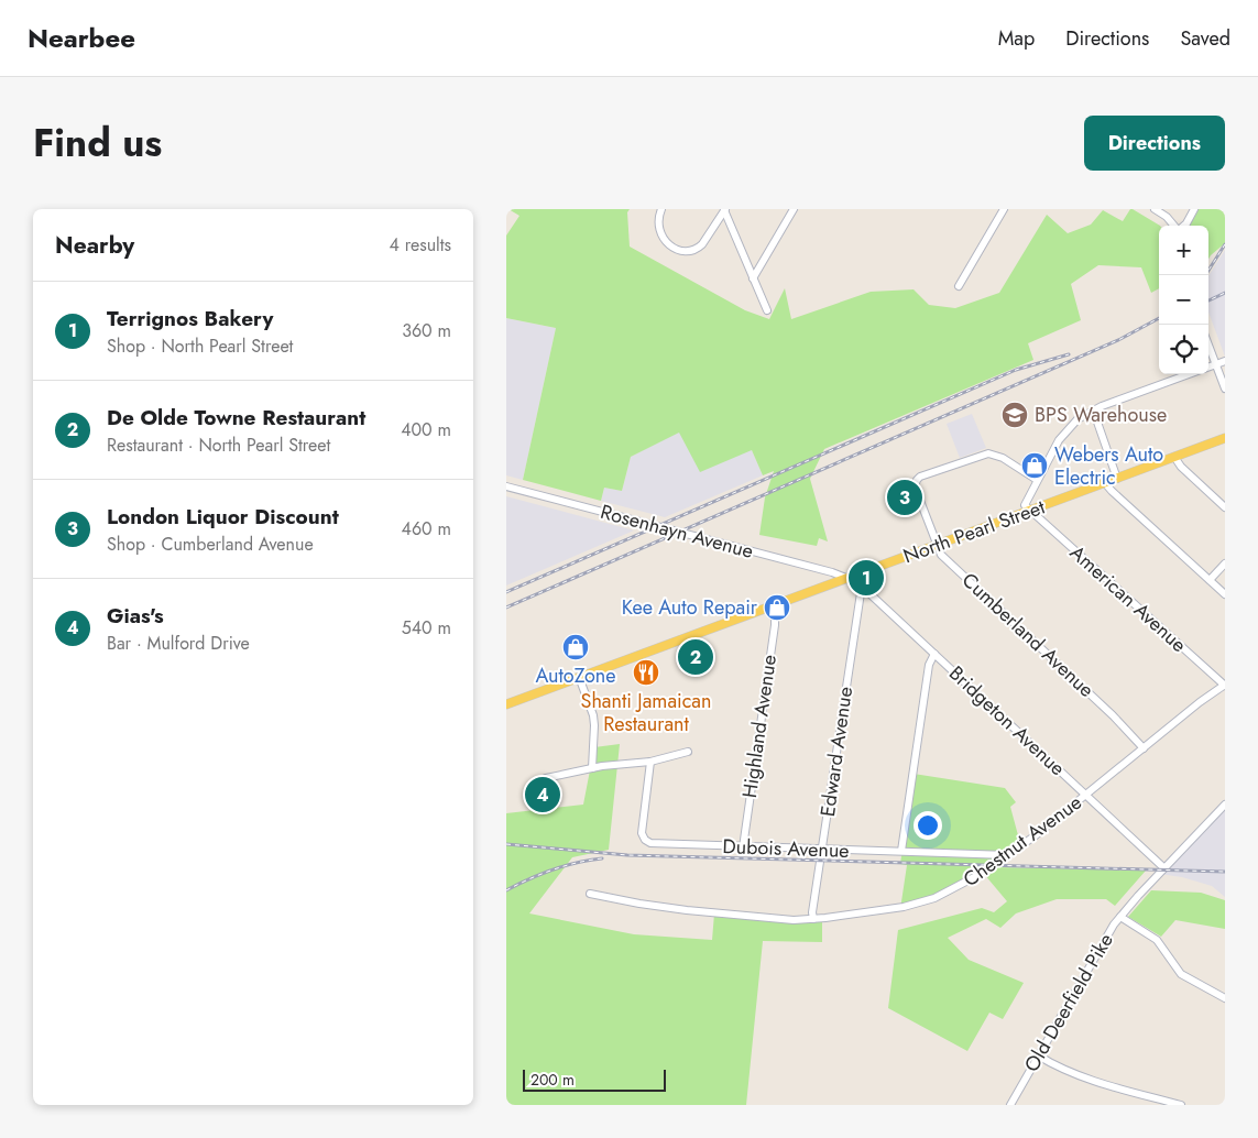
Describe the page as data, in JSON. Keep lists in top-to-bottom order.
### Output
{
  "streets": {
    "main road": ["North Pearl Street"],
    "street": [
      "Rosenhayn Avenue",
      "American Avenue",
      "Cumberland Avenue",
      "Bridgeton Avenue",
      "Highland Avenue",
      "Edward Avenue",
      "Chestnut Avenue",
      "Dubois Avenue",
      "Old Deerfield Pike"
    ]
  },
  "crossings": [
    ["Rosenhayn Avenue", "North Pearl Street"],
    ["Rosenhayn Avenue", "Bridgeton Avenue"],
    ["North Pearl Street", "American Avenue"],
    ["North Pearl Street", "Cumberland Avenue"],
    ["North Pearl Street", "Bridgeton Avenue"],
    ["North Pearl Street", "Highland Avenue"],
    ["American Avenue", "Chestnut Avenue"],
    ["Cumberland Avenue", "Chestnut Avenue"],
    ["Bridgeton Avenue", "Edward Avenue"],
    ["Bridgeton Avenue", "Chestnut Avenue"],
    ["Bridgeton Avenue", "Old Deerfield Pike"],
    ["Highland Avenue", "Dubois Avenue"],
    ["Edward Avenue", "Chestnut Avenue"],
    ["Edward Avenue", "Dubois Avenue"],
    ["Chestnut Avenue", "Dubois Avenue"]
  ],
  "places": {
    "school or university": ["BPS Warehouse"],
    "shop": ["Webers Auto Electric", "Kee Auto Repair", "AutoZone"],
    "restaurant": ["Shanti Jamaican Restaurant"]
  },
  "scale_bar": "200 m",
  "page": {
    "header": "Nearbee",
    "nav": ["Map", "Directions", "Saved"],
    "title": "Find us",
    "buttons": "Directions",
    "heading": ["Nearby", "4 results"],
    "map_buttons": ["+", "−"],
    "list": [
      {
        "mark": "1",
        "name": "Terrignos Bakery",
        "note": "Shop · North Pearl Street",
        "value": "360 m"
      },
      {
        "mark": "2",
        "name": "De Olde Towne Restaurant",
        "note": "Restaurant · North Pearl Street",
        "value": "400 m"
      },
      {
        "mark": "3",
        "name": "London Liquor Discount",
        "note": "Shop · Cumberland Avenue",
        "value": "460 m"
      },
      {
        "mark": "4",
        "name": "Gias's",
        "note": "Bar · Mulford Drive",
        "value": "540 m"
      }
    ],
    "pins": [
      "3",
      "1",
      "2",
      "4"
    ],
    "scale": "200 m"
  }
}
